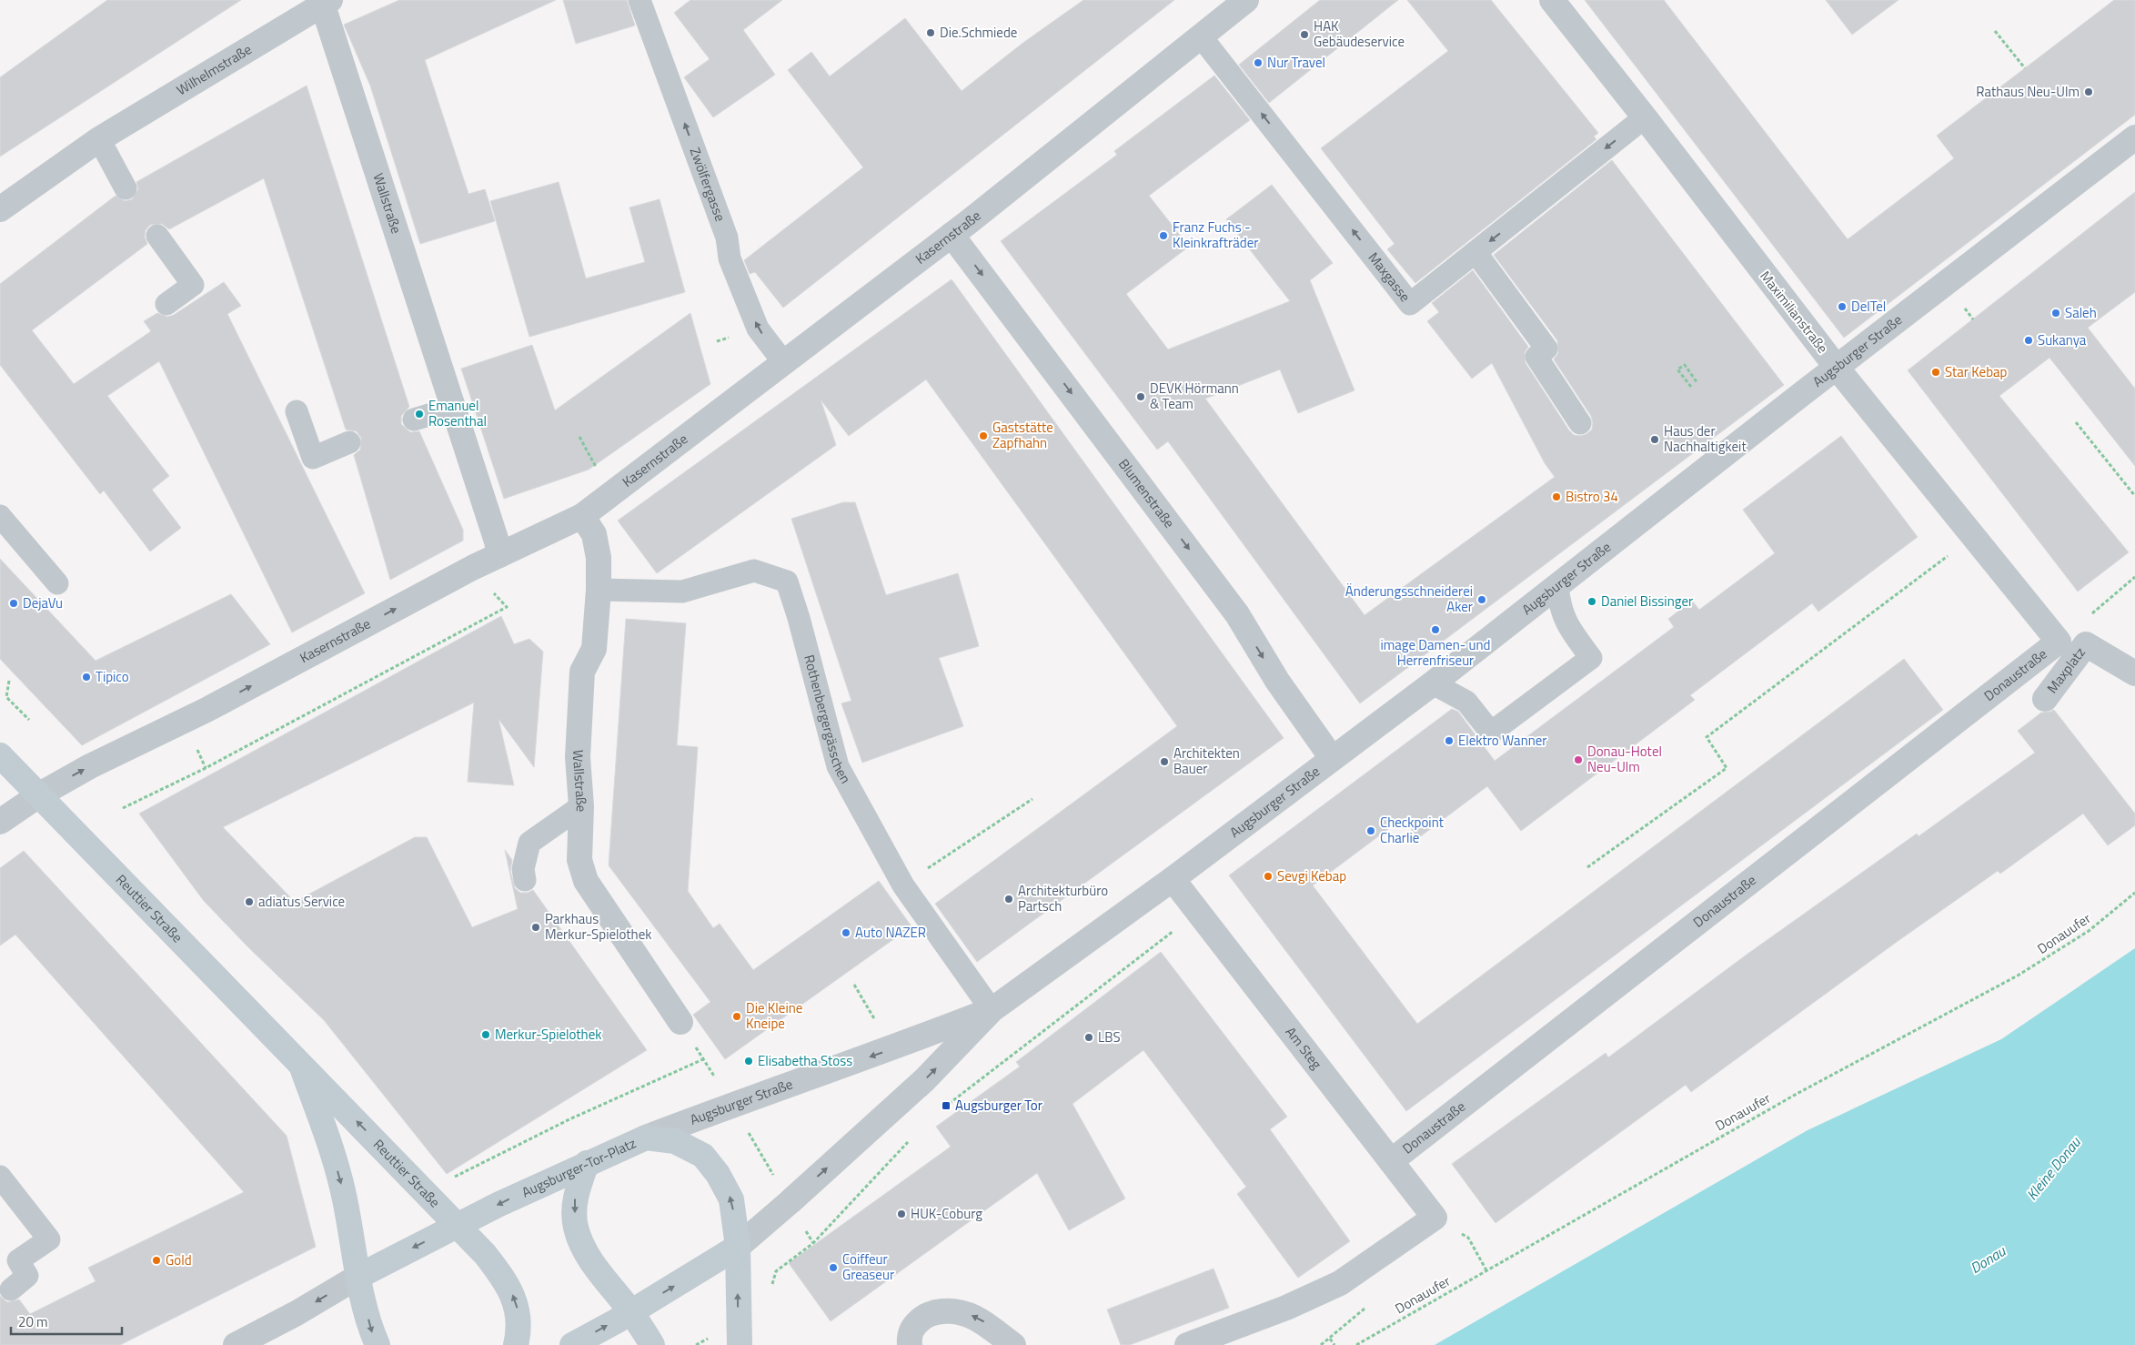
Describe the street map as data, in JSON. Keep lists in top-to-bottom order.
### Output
{
  "streets": {
    "main road": ["Reuttier Straße", "Augsburger-Tor-Platz"],
    "street": [
      "Wilhelmstraße",
      "Wallstraße",
      "Kasernstraße",
      "Maximilianstraße",
      "Augsburger Straße",
      "Blumenstraße",
      "Maxplatz",
      "Donaustraße",
      "Am Steg"
    ],
    "lane": ["Zwölfergasse", "Maxgasse", "Rothenbergergässchen"],
    "path": ["Donauufer"]
  },
  "crossings": [
    ["Wilhelmstraße", "Wallstraße"],
    ["Zwölfergasse", "Kasernstraße"],
    ["Wallstraße", "Kasernstraße"],
    ["Wallstraße", "Rothenbergergässchen"],
    ["Kasernstraße", "Maxgasse"],
    ["Kasernstraße", "Blumenstraße"],
    ["Kasernstraße", "Reuttier Straße"],
    ["Maxgasse", "Maximilianstraße"],
    ["Maximilianstraße", "Augsburger Straße"],
    ["Maximilianstraße", "Donaustraße"],
    ["Augsburger Straße", "Blumenstraße"],
    ["Augsburger Straße", "Rothenbergergässchen"],
    ["Augsburger Straße", "Am Steg"],
    ["Augsburger Straße", "Augsburger-Tor-Platz"],
    ["Donaustraße", "Am Steg"],
    ["Reuttier Straße", "Augsburger-Tor-Platz"]
  ],
  "one_way": ["Zwölfergasse", "Blumenstraße"],
  "water": ["Kleine Donau", "Donau"],
  "places": {
    "other": [
      "Die.Schmiede",
      "HAK Gebäudeservice",
      "Nur Travel",
      "Rathaus Neu-Ulm",
      "Franz Fuchs - Kleinkrafträder",
      "DelTel",
      "Saleh",
      "Sukanya",
      "Star Kebap",
      "DEVK Hörmann & Team",
      "Emanuel Rosenthal",
      "Gaststätte Zapfhahn",
      "Haus der Nachhaltigkeit",
      "Bistro 34",
      "Änderungsschneiderei Aker",
      "Daniel Bissinger",
      "DejaVu",
      "image Damen- und Herrenfriseur",
      "Tipico",
      "Elektro Wanner",
      "Donau-Hotel Neu-Ulm",
      "Architekten Bauer",
      "Checkpoint Charlie",
      "Sevgi Kebap",
      "Architekturbüro Partsch",
      "adiatus Service",
      "Parkhaus Merkur-Spielothek",
      "Auto NAZER",
      "Die Kleine Kneipe",
      "Merkur-Spielothek",
      "LBS",
      "Elisabetha Stoss",
      "HUK-Coburg",
      "Gold",
      "Coiffeur Greaseur"
    ],
    "transit": ["Augsburger Tor"]
  },
  "scale_bar": "20 m"
}
